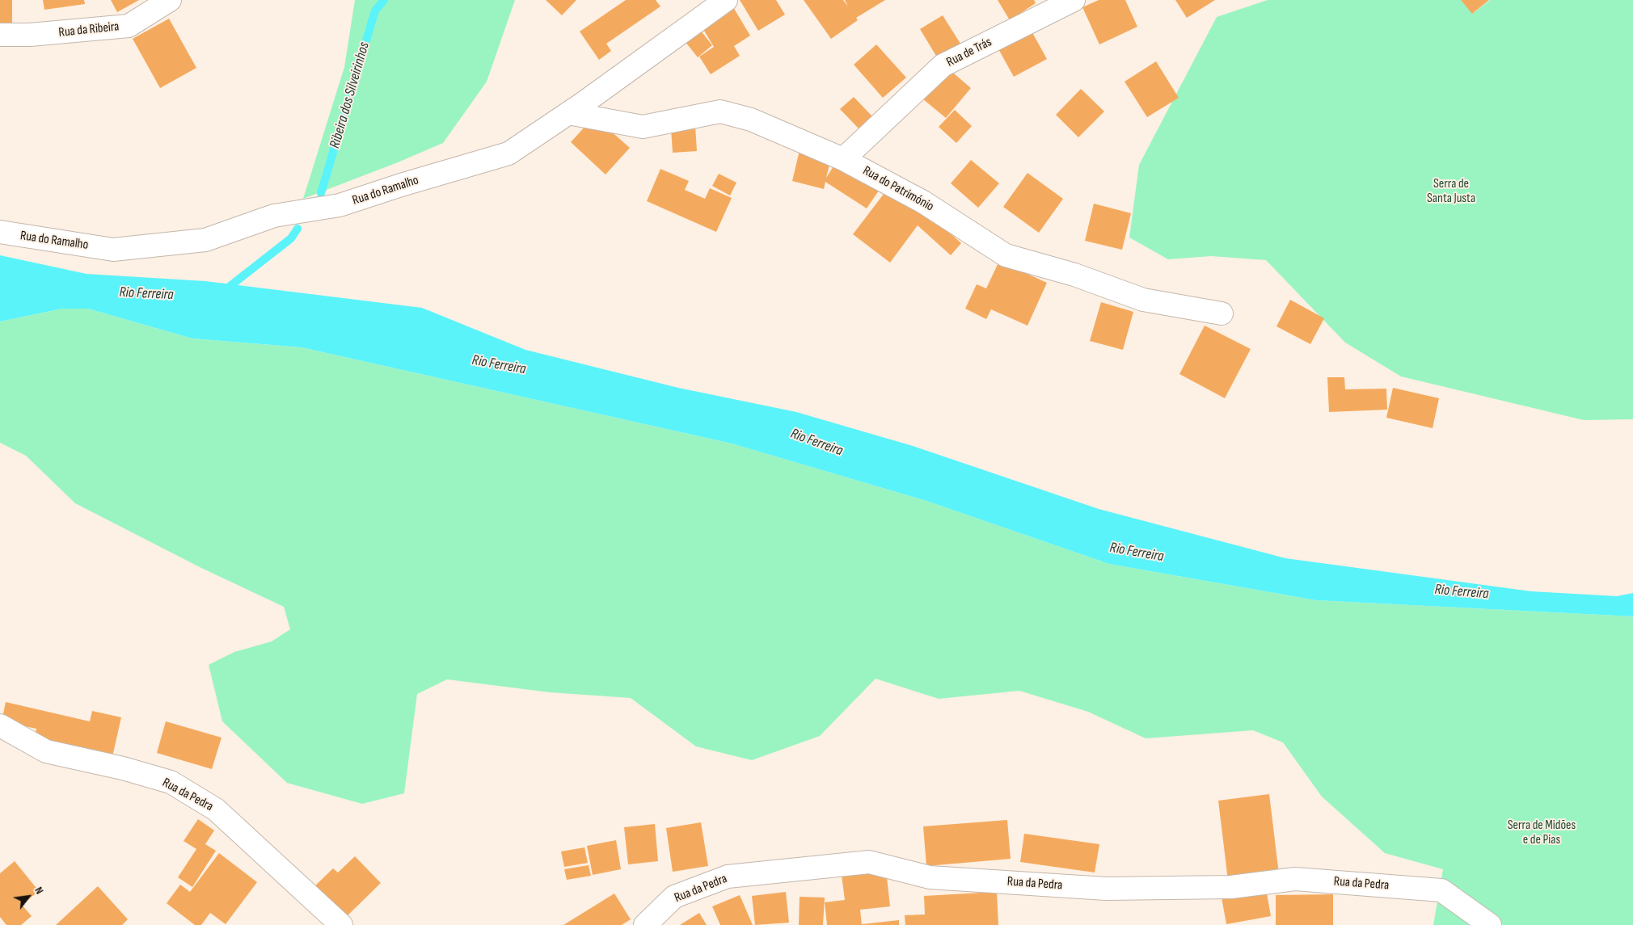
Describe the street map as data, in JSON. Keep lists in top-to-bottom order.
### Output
{
  "streets": {
    "street": [
      "Rua da Ribeira",
      "Rua de Trás",
      "Rua do Património",
      "Rua do Ramalho",
      "Rua da Pedra"
    ]
  },
  "crossings": [
    ["Rua de Trás", "Rua do Património"],
    ["Rua do Património", "Rua do Ramalho"]
  ],
  "water": ["Ribeira dos Silveirinhos", "Rio Ferreira"],
  "parks": ["Serra de Santa Justa", "Serra de Midões e de Pias"],
  "north": "top right"
}
